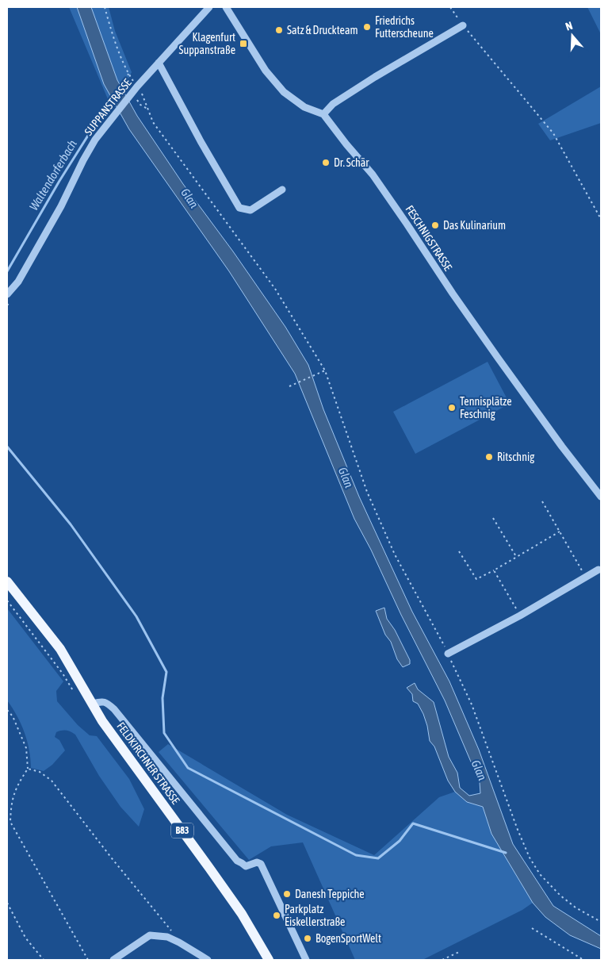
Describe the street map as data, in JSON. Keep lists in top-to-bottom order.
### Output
{
  "streets": {
    "main road": ["FELDKIRCHNER STRASSE", "B83"],
    "street": ["SUPPANSTRASSE", "FESCHNIGSTRASSE"]
  },
  "water": ["Waltendorferbach", "Glan"],
  "places": {
    "other": [
      "Friedrichs Futterscheune",
      "Satz & Druckteam",
      "Dr. Schär",
      "Das Kulinarium",
      "Tennisplätze Feschnig",
      "Ritschnig",
      "Danesh Teppiche",
      "Parkplatz Eiskellerstraße",
      "BogenSportWelt"
    ],
    "transit": ["Klagenfurt Suppanstraße"]
  },
  "north": "top"
}
